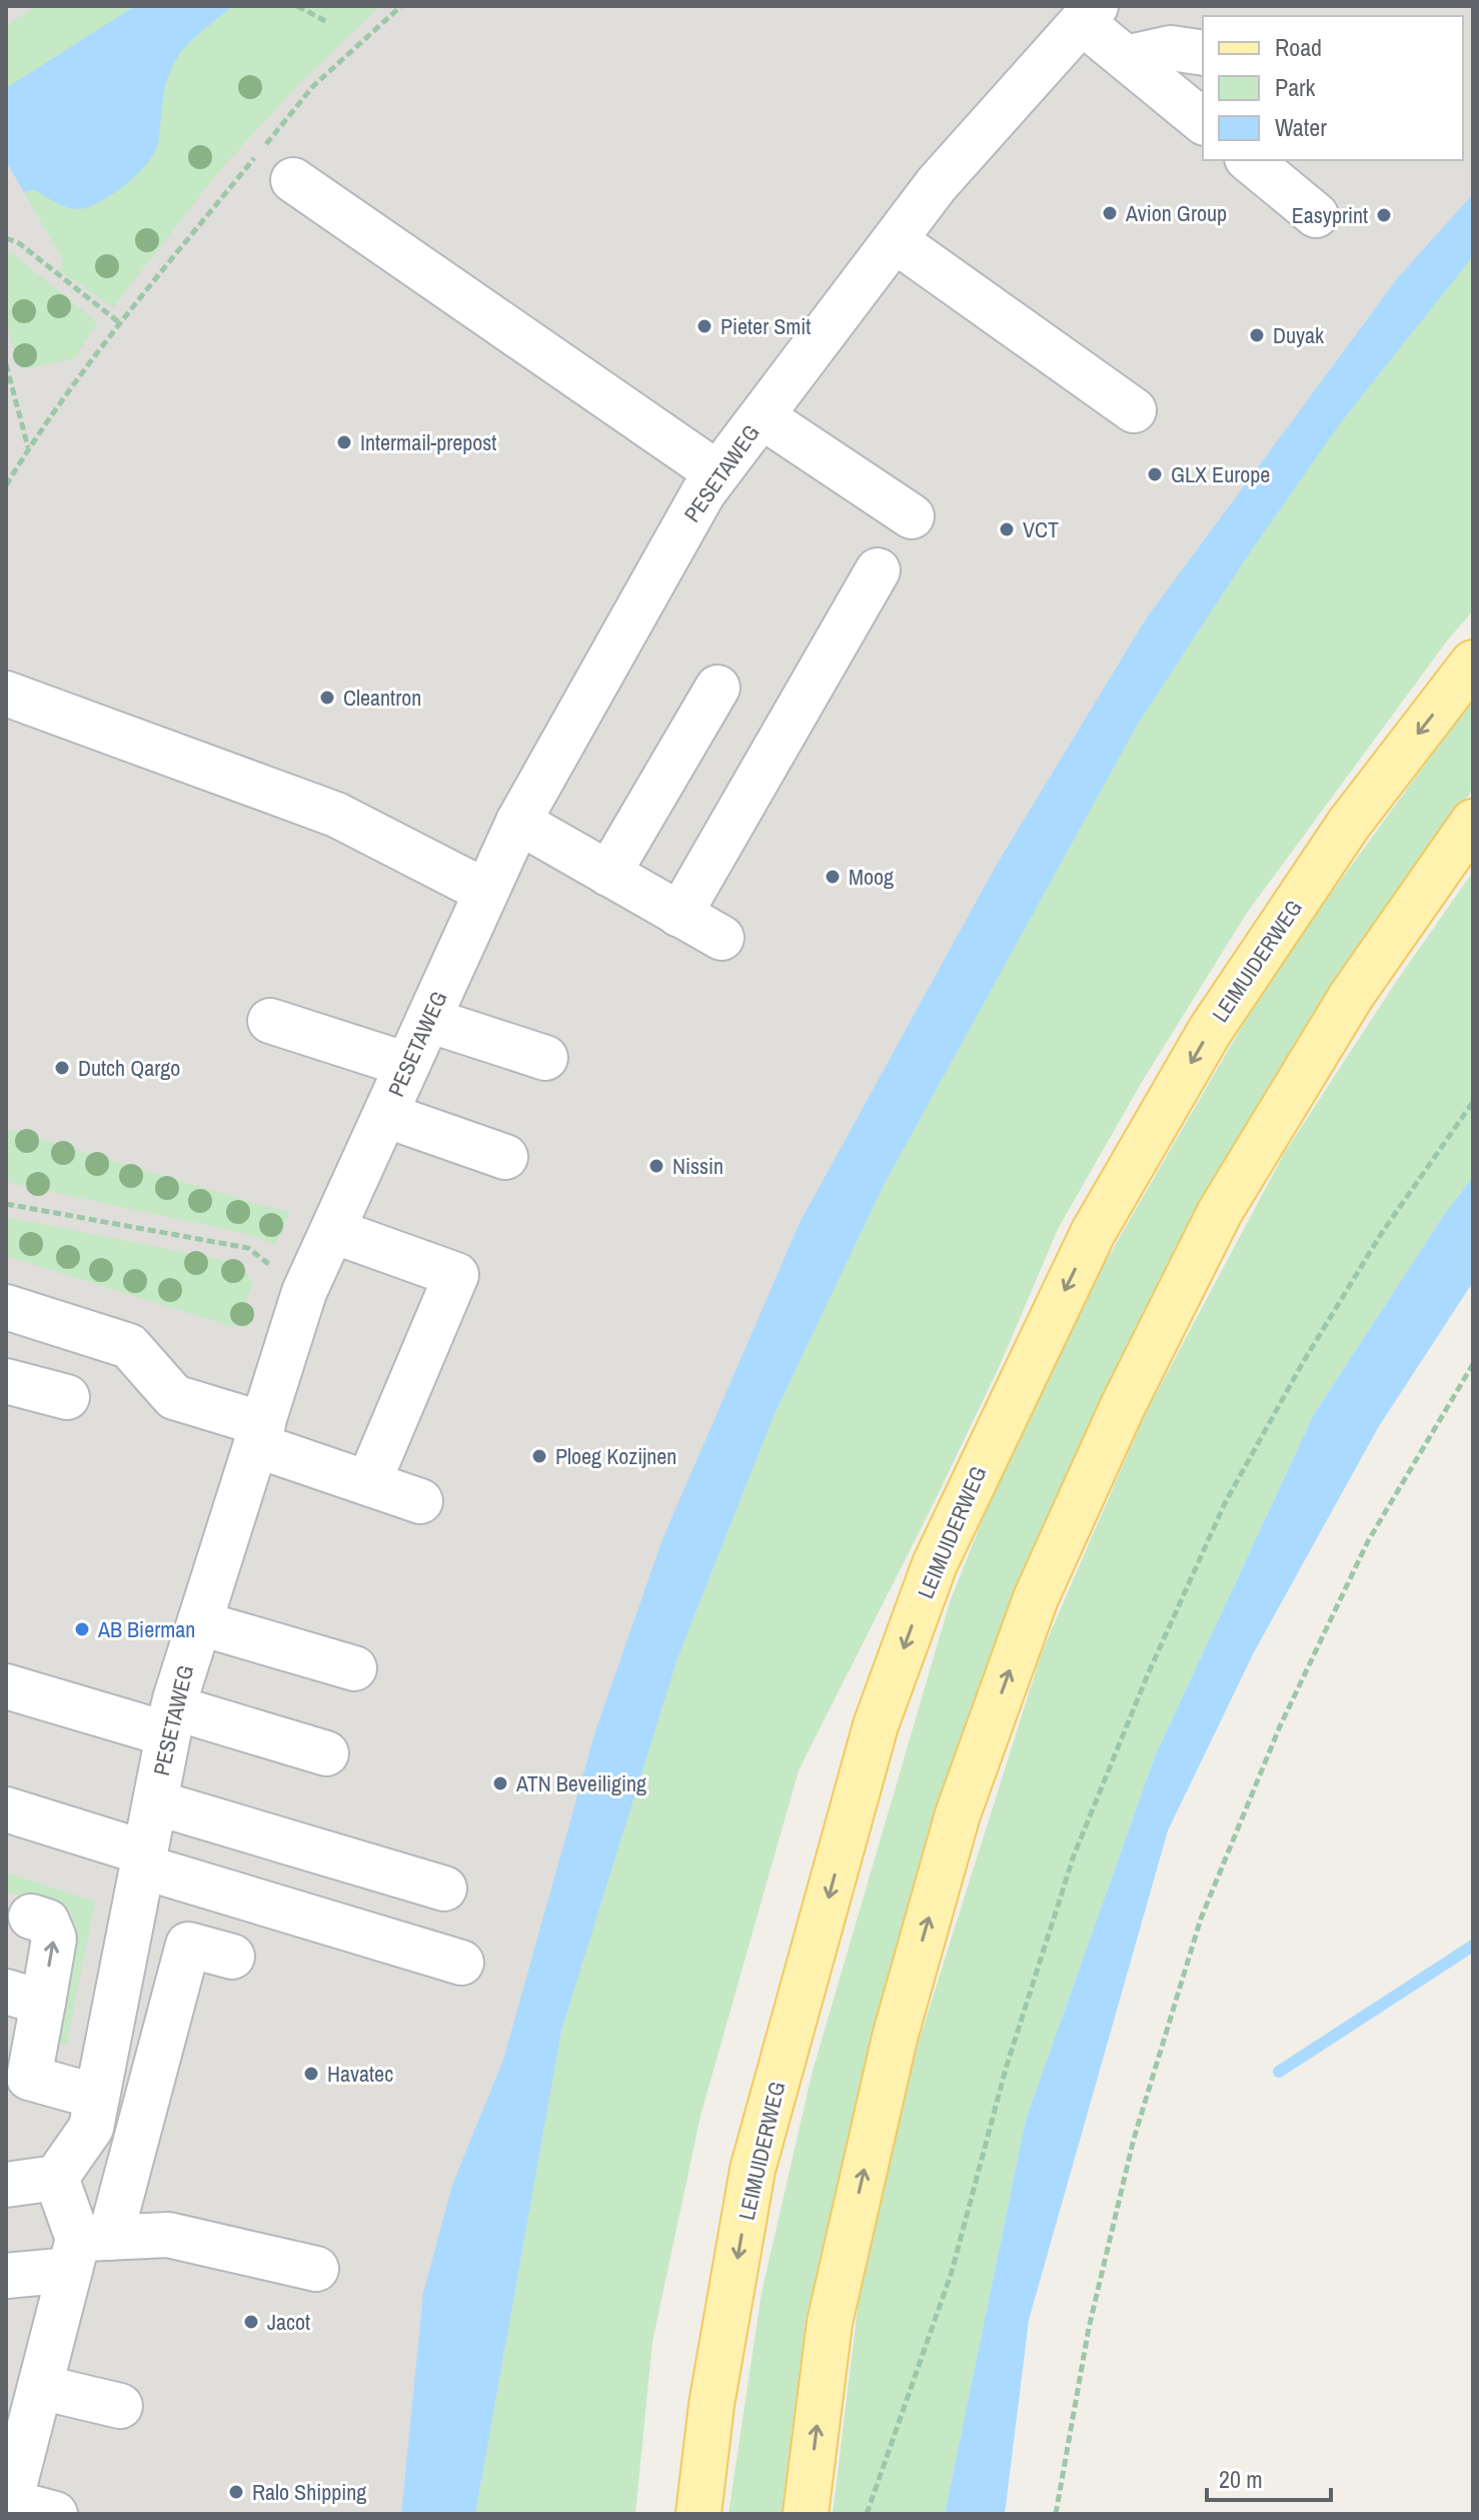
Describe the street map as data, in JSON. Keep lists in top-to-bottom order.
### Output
{
  "streets": {
    "main road": ["LEIMUIDERWEG"],
    "street": ["PESETAWEG"]
  },
  "places": [
    "Avion Group",
    "Easyprint",
    "Pieter Smit",
    "Duyak",
    "Intermail-prepost",
    "GLX Europe",
    "VCT",
    "Cleantron",
    "Moog",
    "Dutch Qargo",
    "Nissin",
    "Ploeg Kozijnen",
    "AB Bierman",
    "ATN Beveiliging",
    "Havatec",
    "Jacot",
    "Ralo Shipping"
  ],
  "legend": ["Road", "Park", "Water"],
  "scale_bar": "20 m"
}
